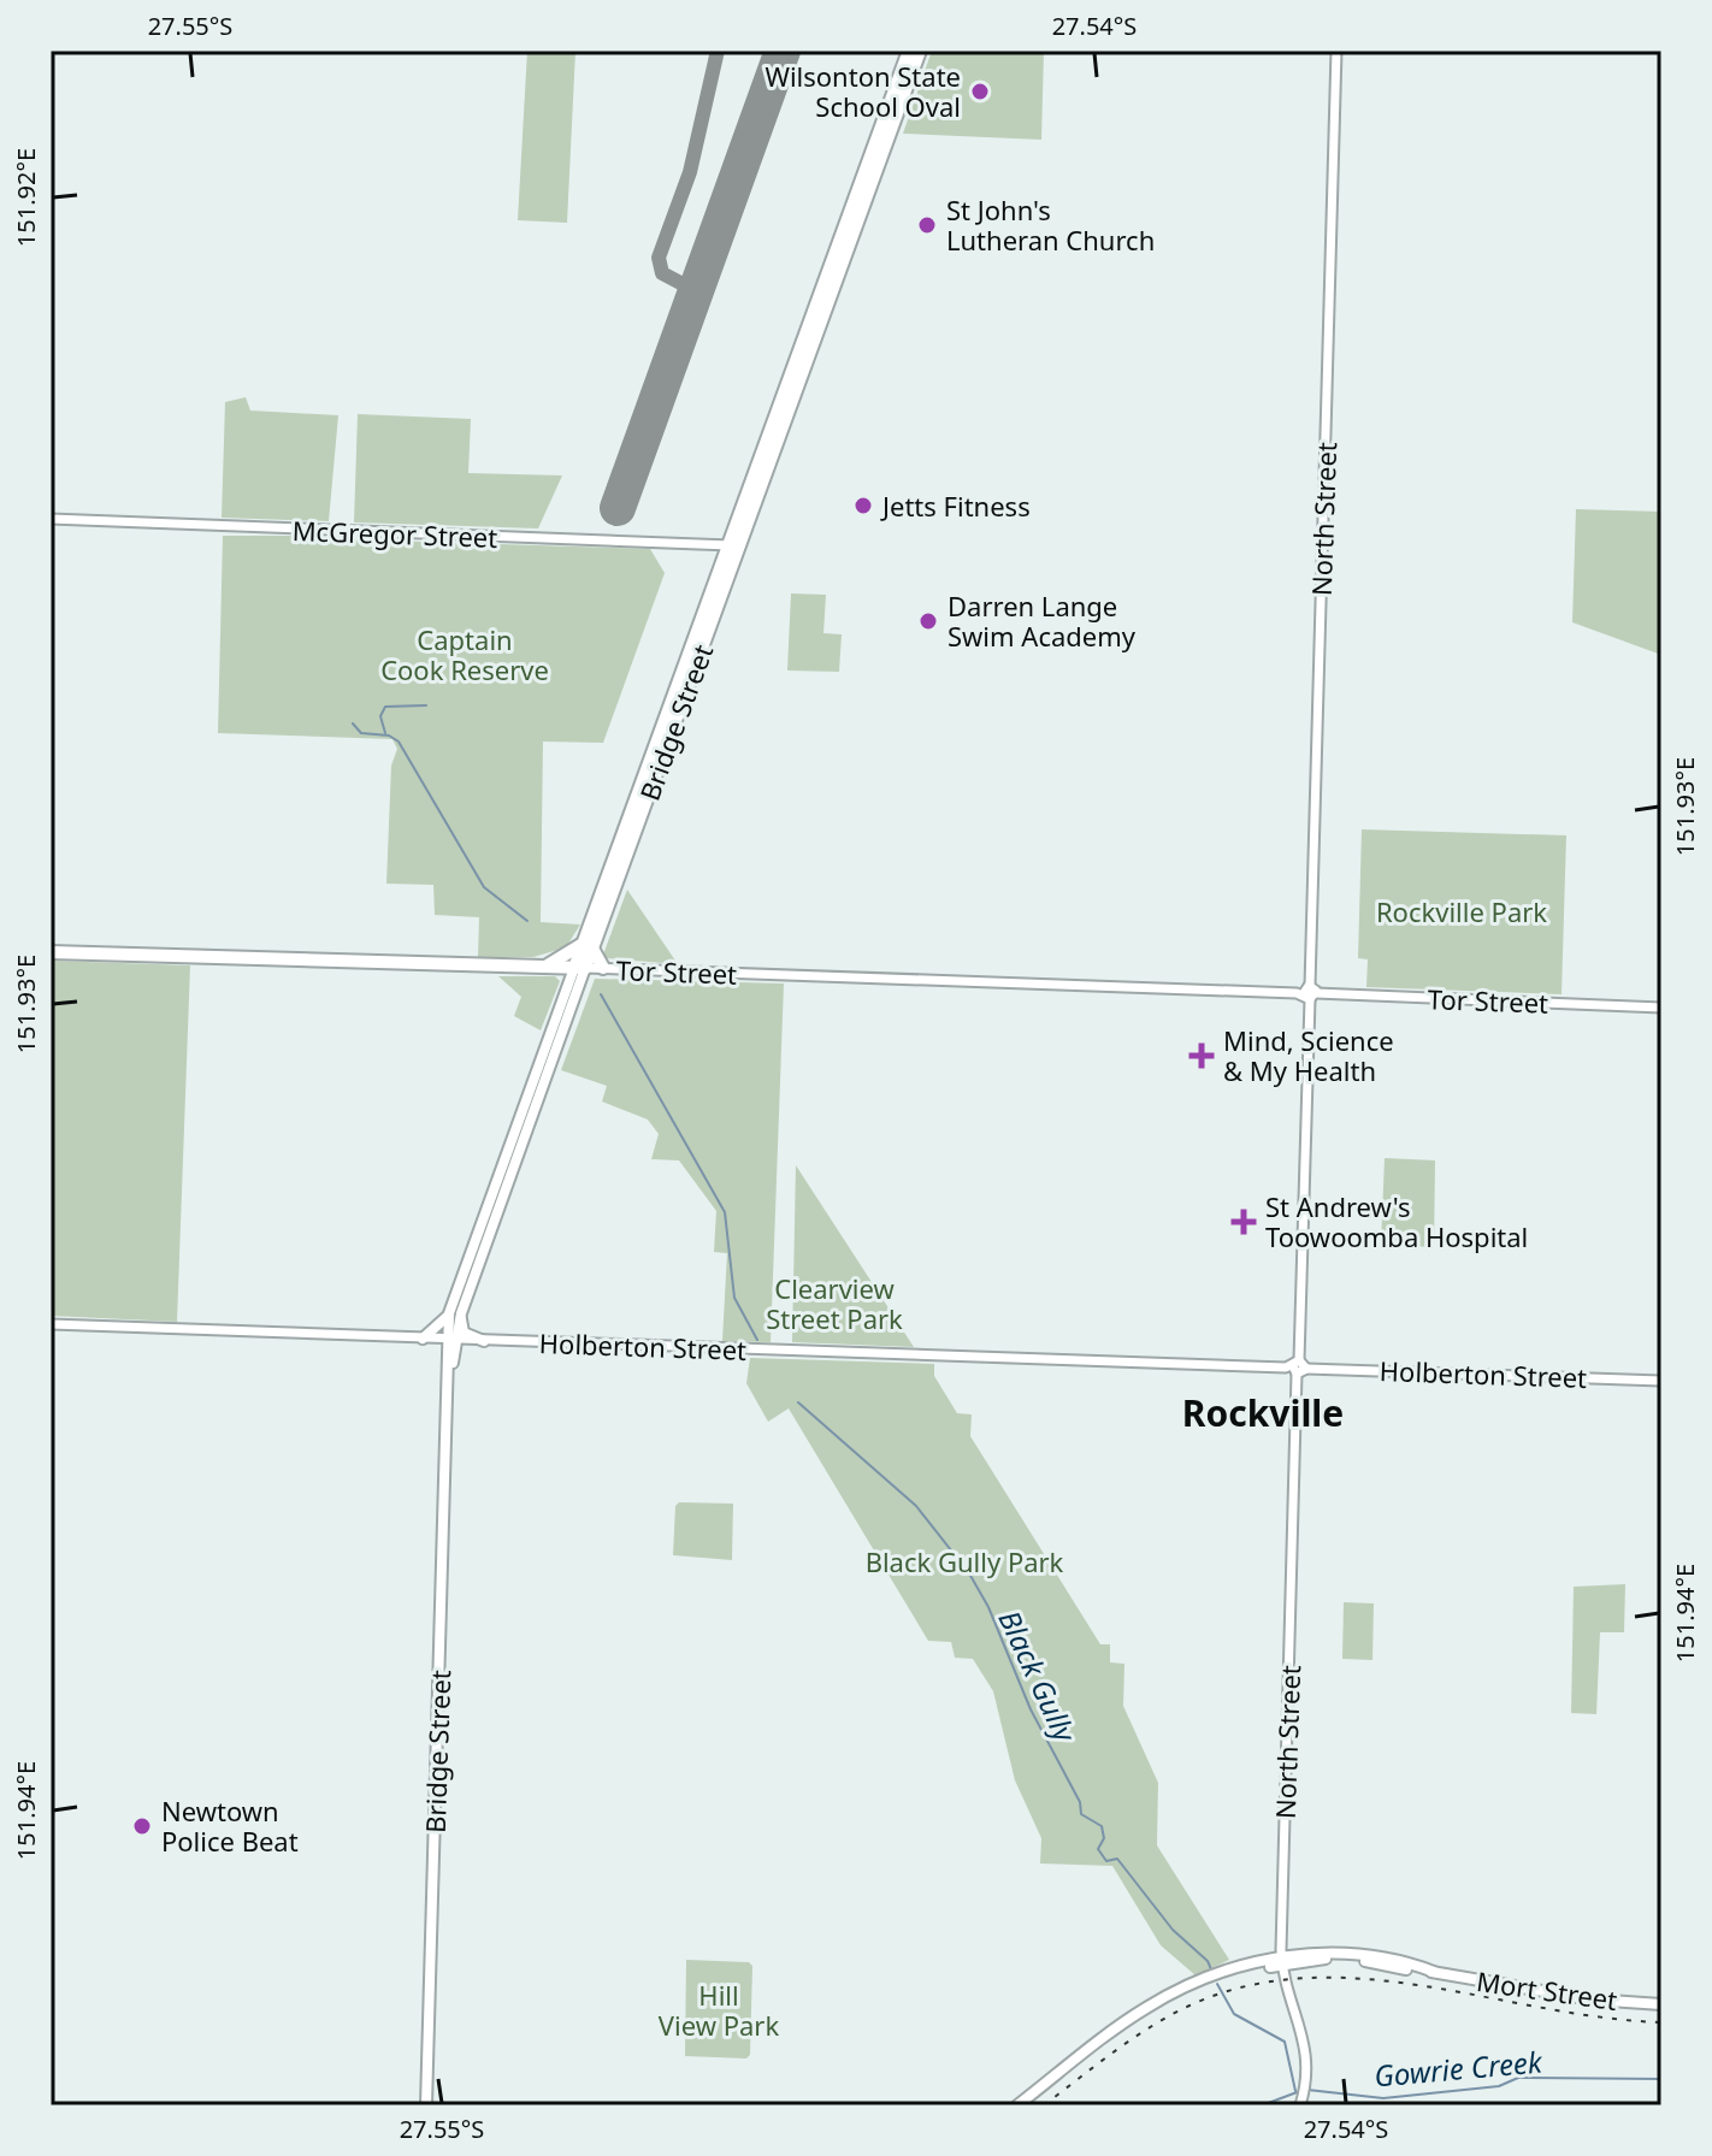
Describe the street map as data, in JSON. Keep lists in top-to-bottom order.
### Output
{
  "streets": {
    "highway": ["Bridge Street", "Tor Street"],
    "main road": ["Mort Street"],
    "street": ["North Street", "McGregor Street", "Holberton Street"]
  },
  "crossings": [
    ["North Street", "Tor Street"],
    ["North Street", "Holberton Street"],
    ["North Street", "Mort Street"],
    ["McGregor Street", "Bridge Street"],
    ["Bridge Street", "Tor Street"],
    ["Bridge Street", "Holberton Street"]
  ],
  "districts": ["Rockville"],
  "water": ["Black Gully", "Gowrie Creek"],
  "parks": [
    "Captain Cook Reserve",
    "Rockville Park",
    "Clearview Street Park",
    "Black Gully Park",
    "Hill View Park"
  ],
  "places": {
    "other": [
      "Wilsonton State School Oval",
      "St John's Lutheran Church",
      "Jetts Fitness",
      "Darren Lange Swim Academy",
      "Newtown Police Beat"
    ],
    "health": ["Mind, Science & My Health", "St Andrew's Toowoomba Hospital"]
  },
  "coordinates": [
    "27.55°S",
    "27.54°S",
    "151.92°E",
    "151.93°E",
    "151.94°E"
  ]
}
